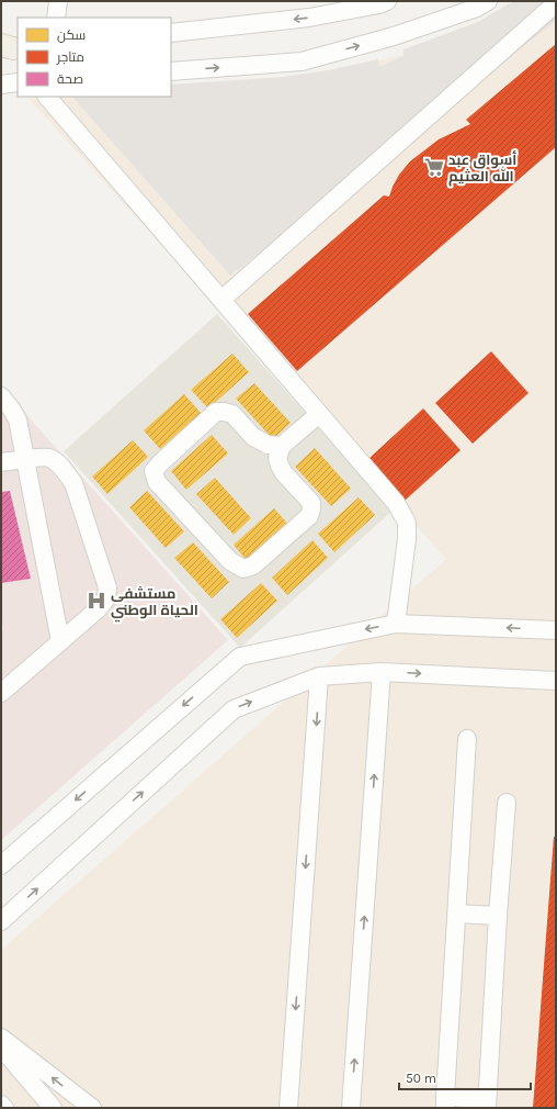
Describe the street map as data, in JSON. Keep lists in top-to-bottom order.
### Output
{
  "places": {
    "supermarket": ["أسواق عبد الله العثيم"],
    "hospital": ["مستشفى الحياة الوطني"]
  },
  "legend": ["سكن", "متاجر", "صحة"],
  "scale_bar": "50 m"
}
